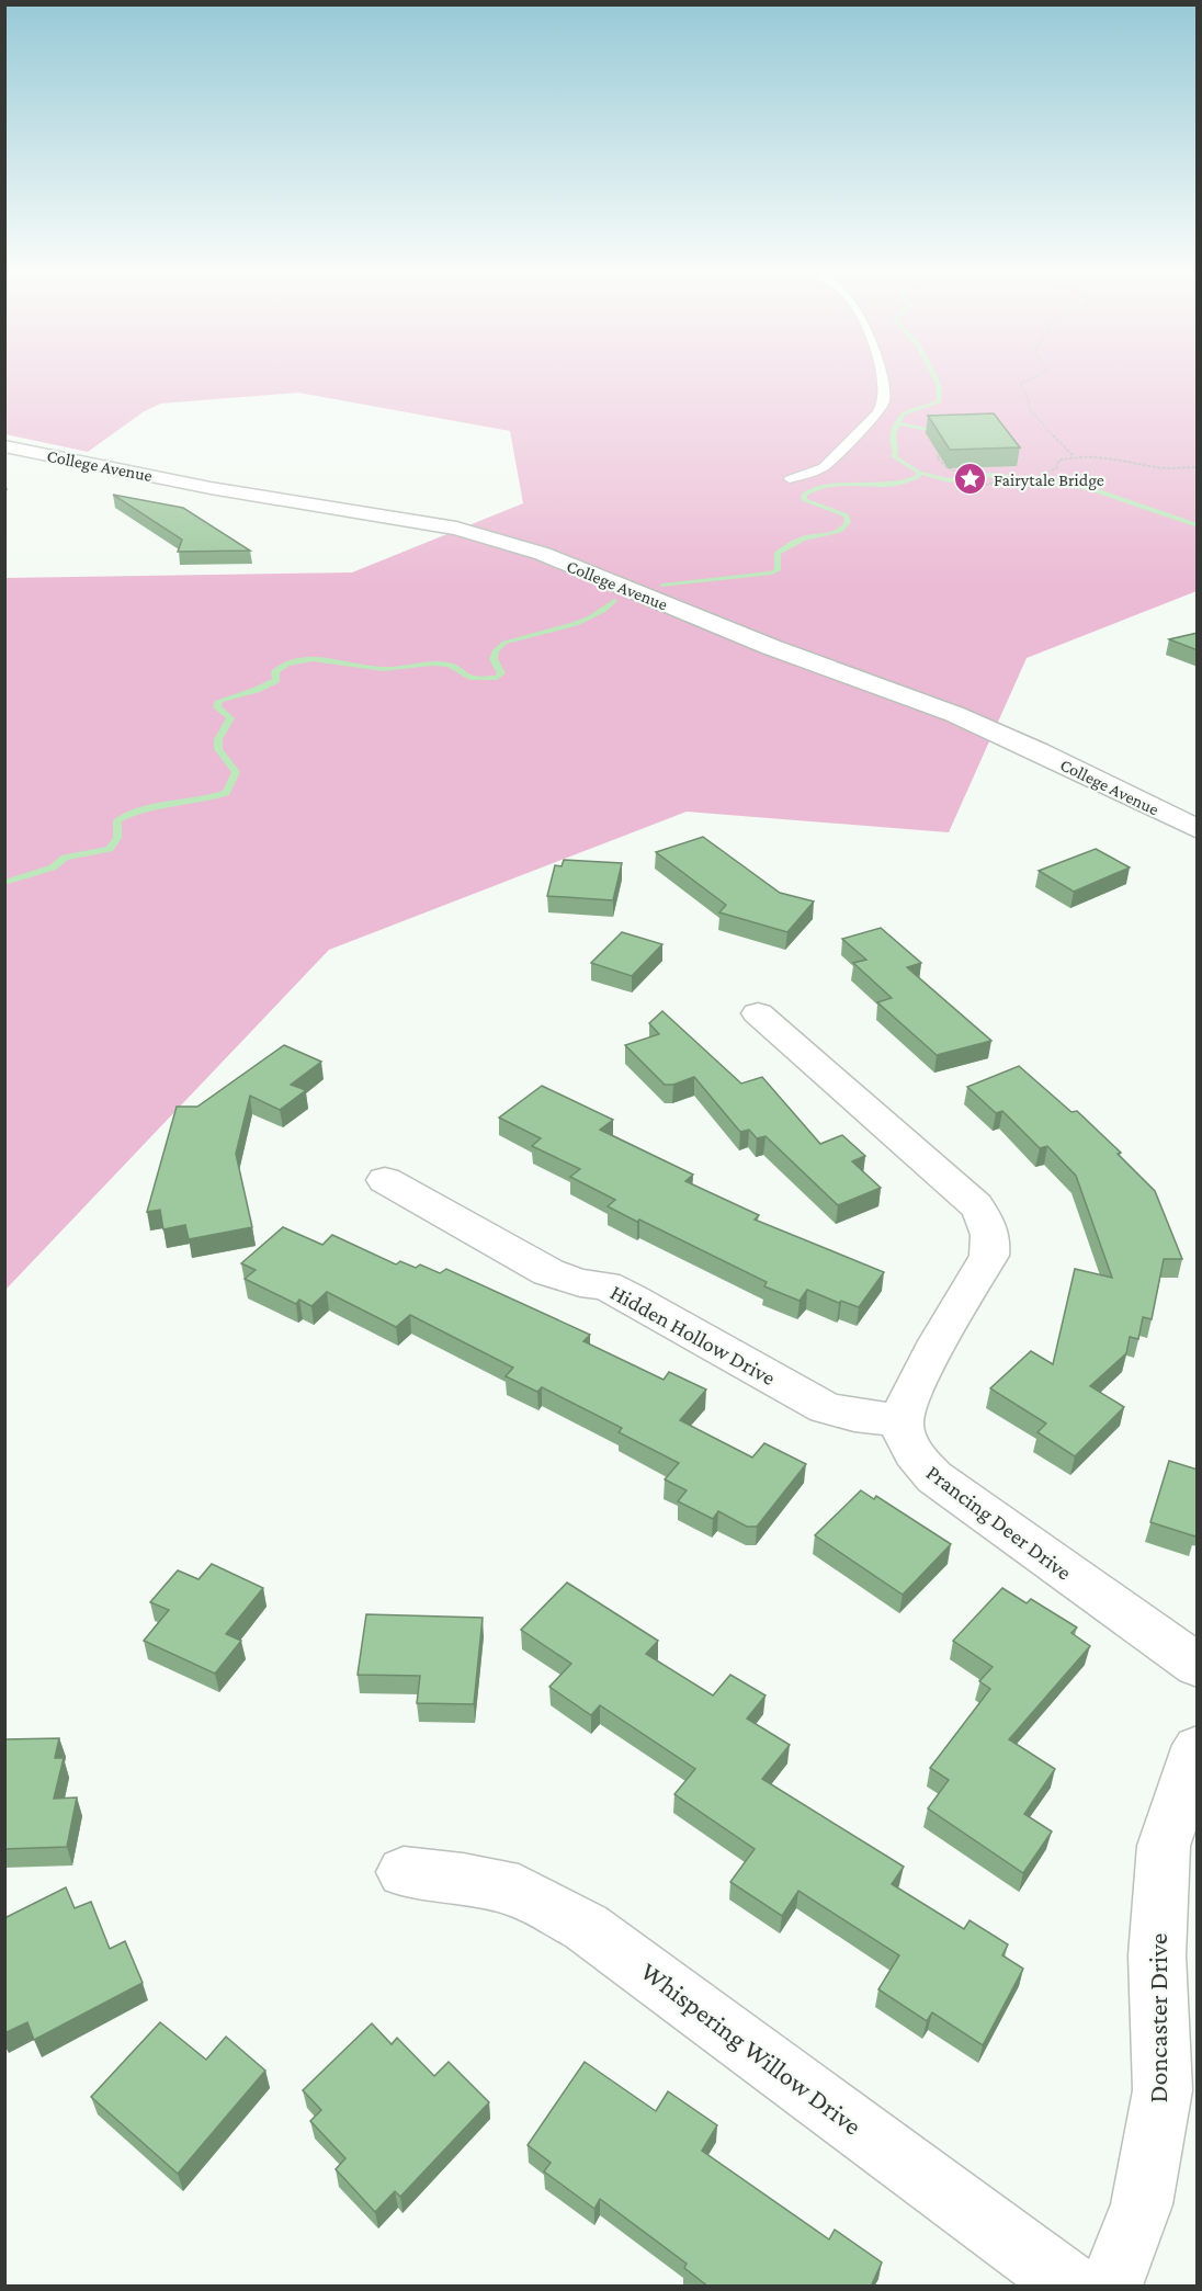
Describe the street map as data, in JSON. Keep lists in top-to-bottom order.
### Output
{
  "streets": {
    "street": [
      "College Avenue",
      "Hidden Hollow Drive",
      "Prancing Deer Drive",
      "Doncaster Drive",
      "Whispering Willow Drive"
    ]
  },
  "crossings": [
    ["Hidden Hollow Drive", "Prancing Deer Drive"]
  ],
  "places": {
    "place": ["Fairytale Bridge"]
  }
}
